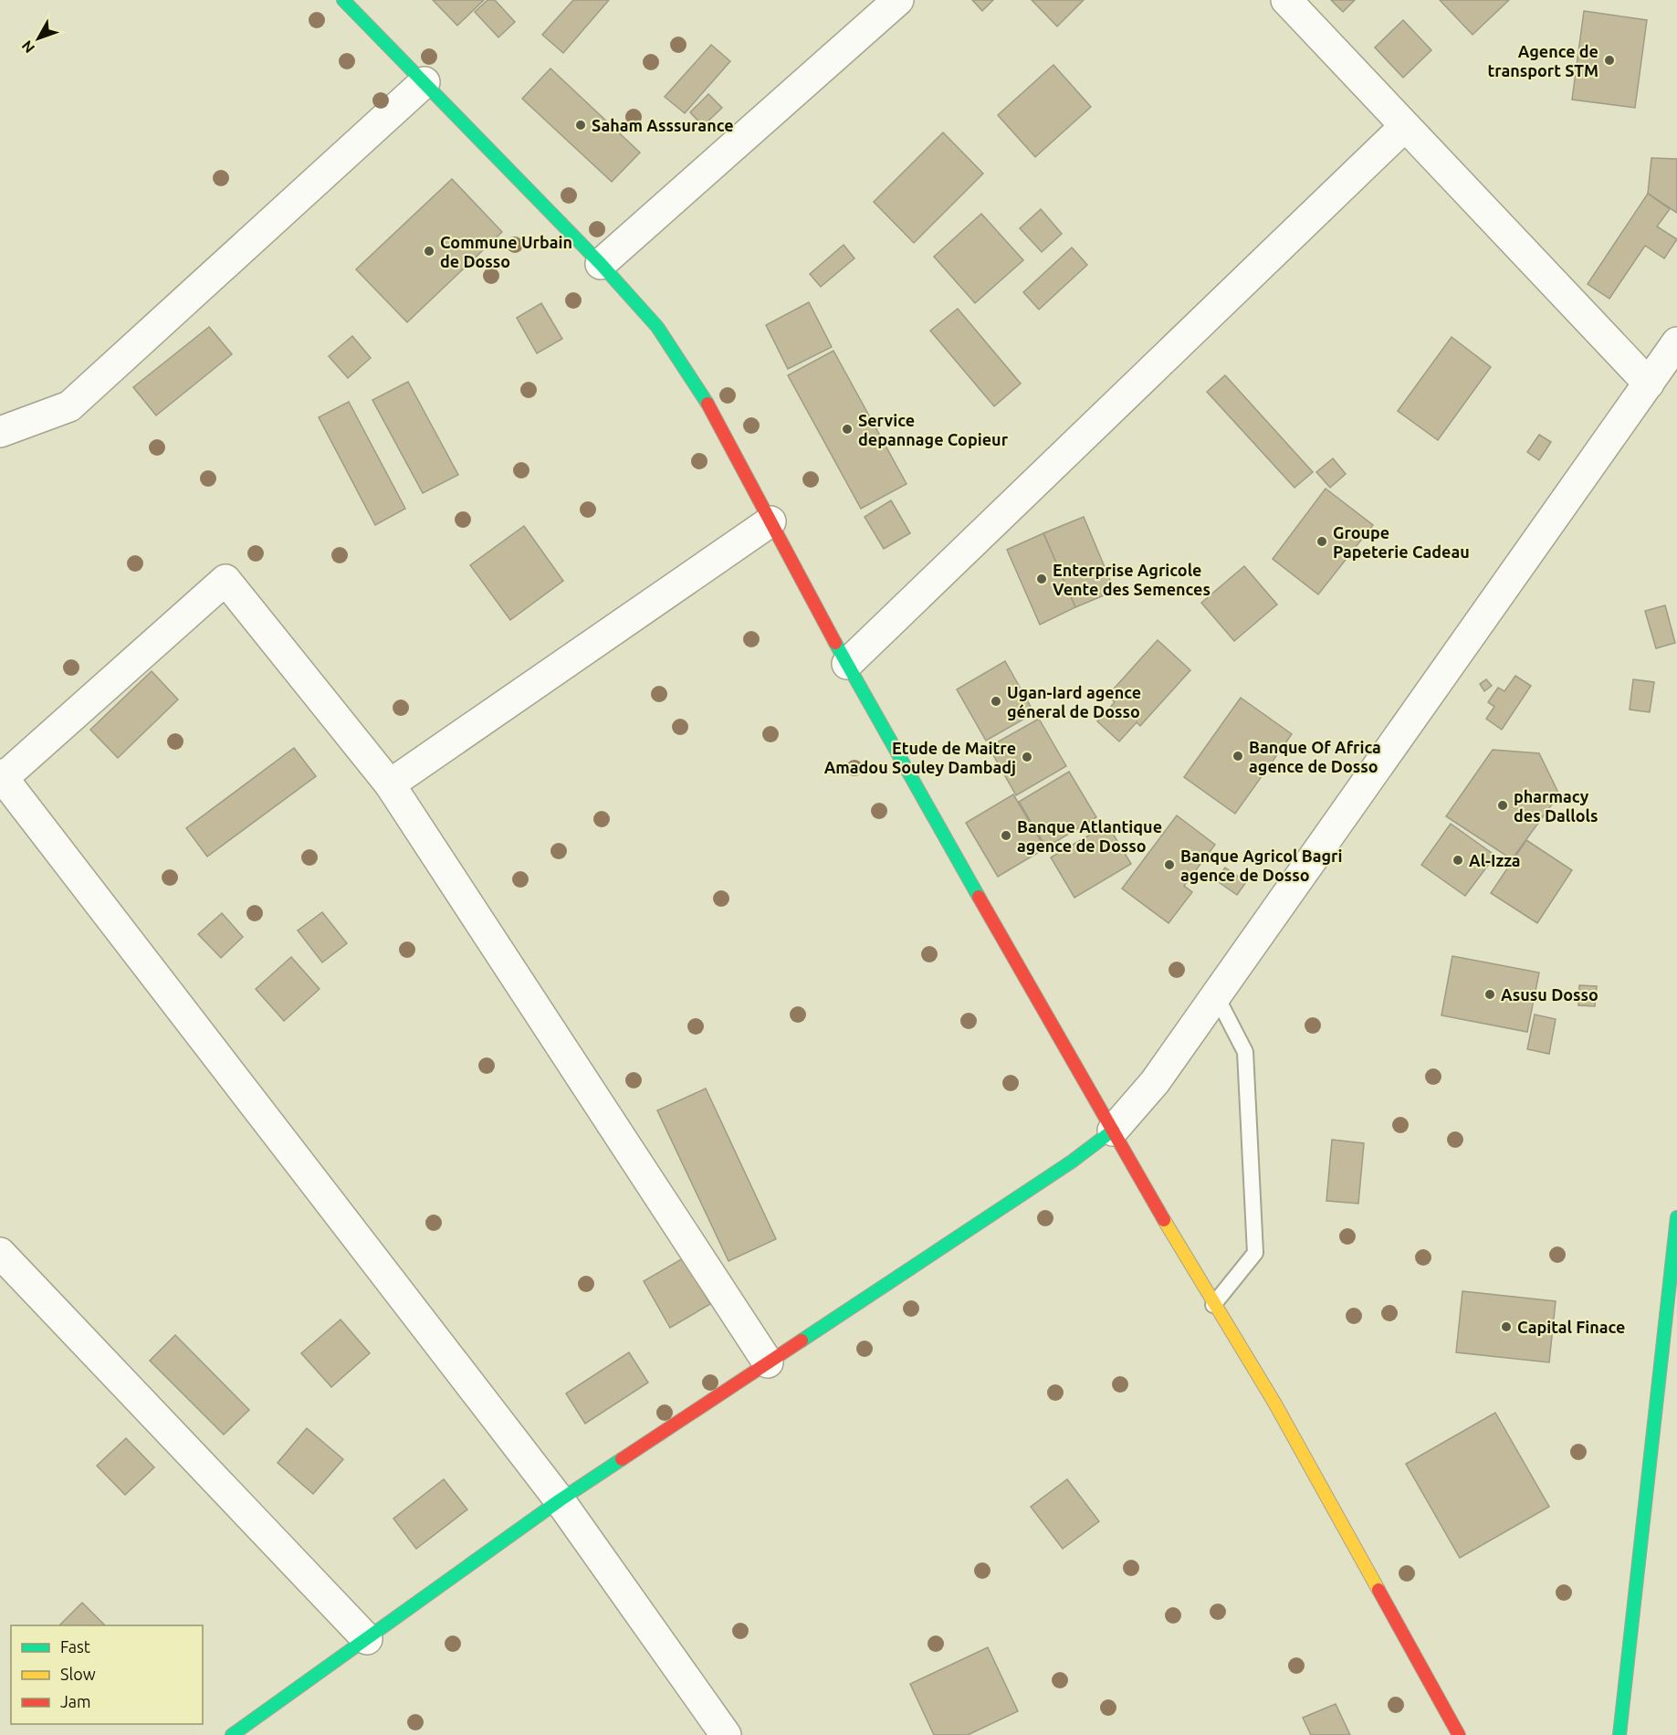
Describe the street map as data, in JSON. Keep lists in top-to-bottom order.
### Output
{
  "places": [
    "Agence de transport STM",
    "Saham Asssurance",
    "Commune Urbain de Dosso",
    "Service depannage Copieur",
    "Groupe Papeterie Cadeau",
    "Enterprise Agricole Vente des Semences",
    "Ugan-Iard agence géneral de Dosso",
    "Banque Of Africa agence de Dosso",
    "Etude de Maitre Amadou Souley Dambadj",
    "pharmacy des Dallols",
    "Banque Atlantique agence de Dosso",
    "Al-Izza",
    "Banque Agricol Bagri agence de Dosso",
    "Asusu Dosso",
    "Capital Finace"
  ],
  "legend": ["Fast", "Slow", "Jam"],
  "north": "bottom left"
}
